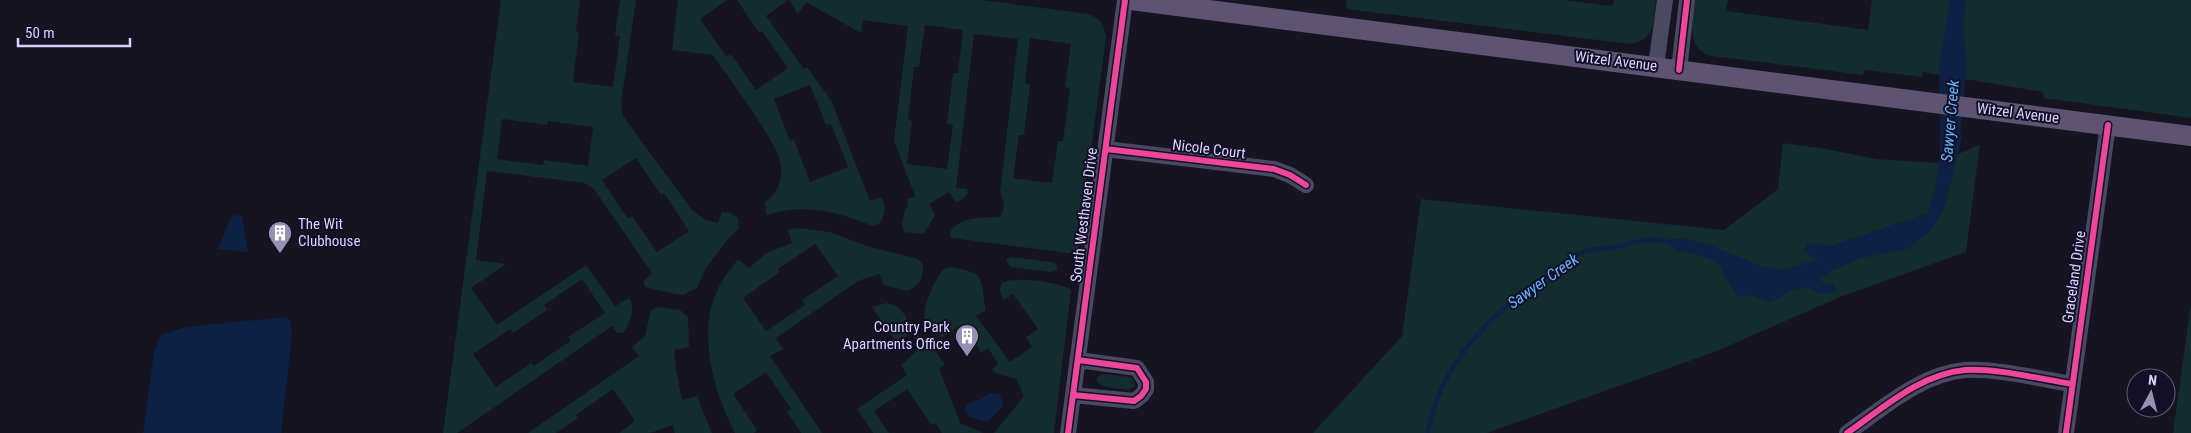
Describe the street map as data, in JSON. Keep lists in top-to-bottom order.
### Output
{
  "streets": {
    "main road": ["Witzel Avenue"],
    "street": ["Nicole Court", "South Westhaven Drive", "Graceland Drive"]
  },
  "crossings": [
    ["Witzel Avenue", "Graceland Drive"],
    ["Nicole Court", "South Westhaven Drive"]
  ],
  "water": ["Sawyer Creek"],
  "places": {
    "building": ["The Wit Clubhouse", "Country Park Apartments Office"]
  },
  "scale_bar": "50 m",
  "north": "top"
}
